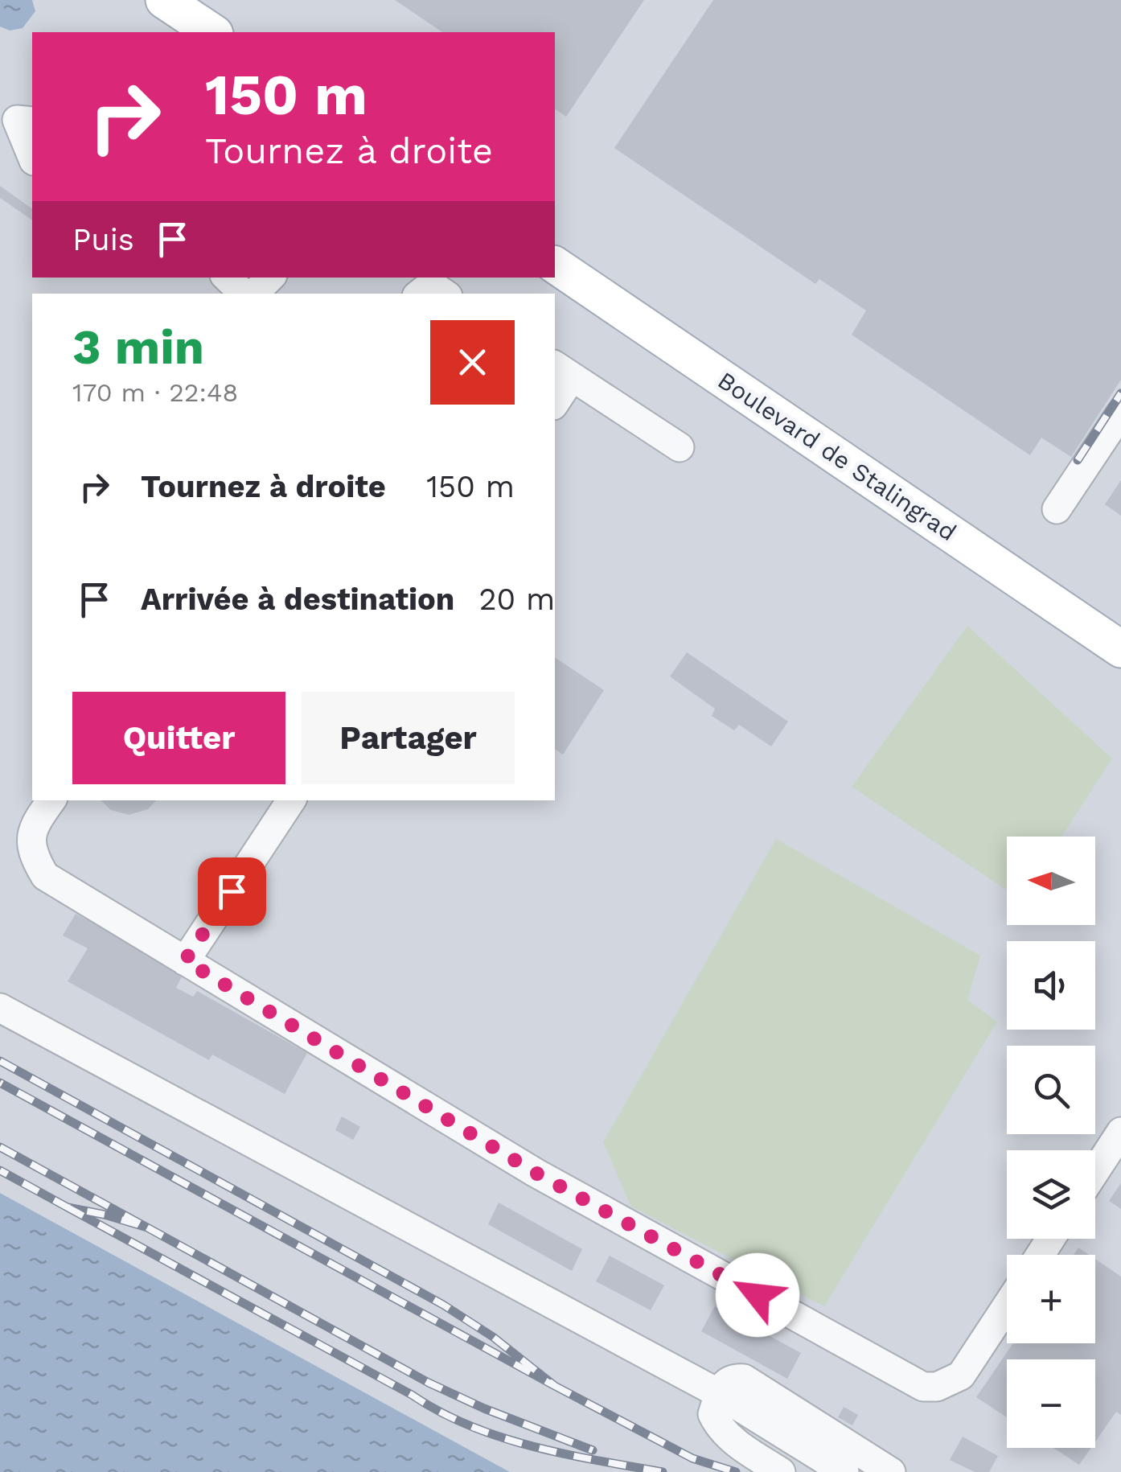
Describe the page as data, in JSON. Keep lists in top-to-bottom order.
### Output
{
  "streets": {
    "main road": ["Boulevard de Stalingrad"]
  },
  "north": "left",
  "page": {
    "turn": ["150 m", "Tournez à droite"],
    "then": "Puis",
    "heading": ["3 min", "170 m · 22:48"],
    "list": [
      {
        "name": "Tournez à droite",
        "value": "150 m"
      },
      {
        "name": "Arrivée à destination",
        "value": "20 m"
      }
    ],
    "buttons": ["Quitter", "Partager"],
    "map_buttons": ["+", "−"]
  }
}
